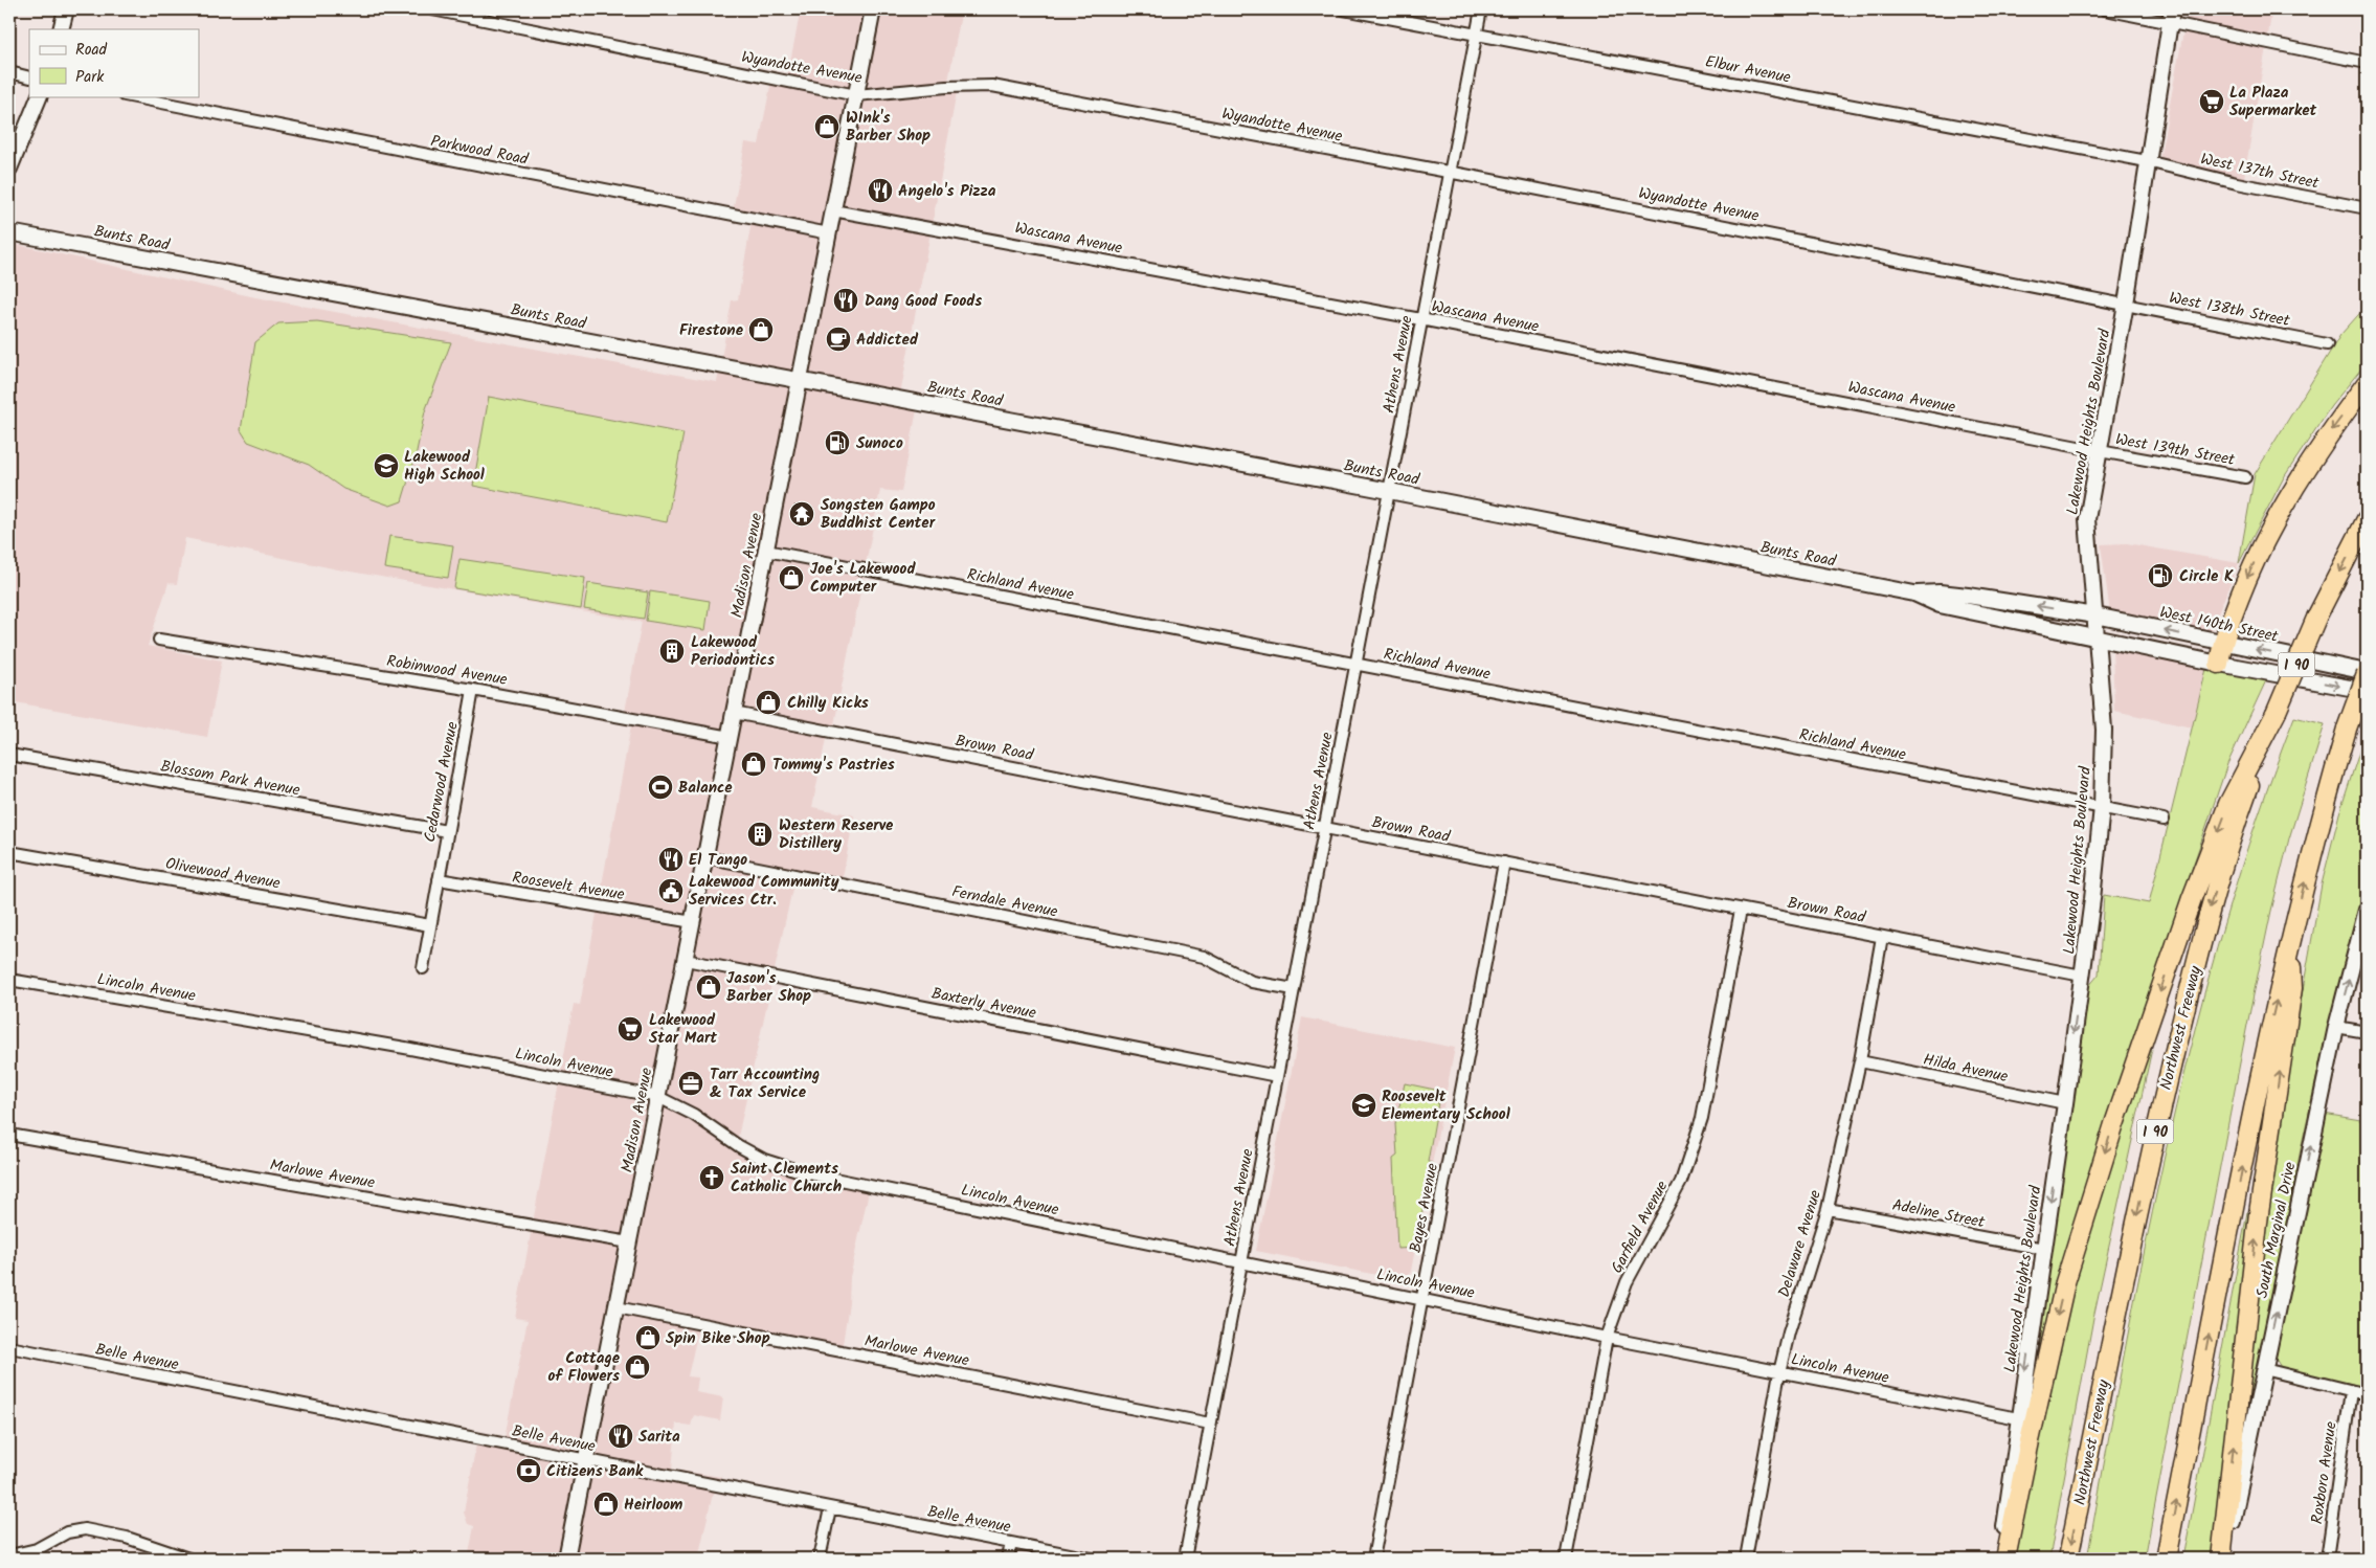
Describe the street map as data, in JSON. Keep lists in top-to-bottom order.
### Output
{
  "streets": {
    "highway": ["I 90", "Northwest Freeway"],
    "main road": [
      "Bunts Road",
      "Lakewood Heights Boulevard",
      "Madison Avenue",
      "West 140th Street",
      "South Marginal Drive"
    ],
    "street": [
      "Wyandotte Avenue",
      "Elbur Avenue",
      "Parkwood Road",
      "West 137th Street",
      "Wascana Avenue",
      "West 138th Street",
      "Athens Avenue",
      "West 139th Street",
      "Richland Avenue",
      "Robinwood Avenue",
      "Brown Road",
      "Blossom Park Avenue",
      "Cedarwood Avenue",
      "Olivewood Avenue",
      "Roosevelt Avenue",
      "Ferndale Avenue",
      "Lincoln Avenue",
      "Baxterly Avenue",
      "Hilda Avenue",
      "Marlowe Avenue",
      "Bayes Avenue",
      "Adeline Street",
      "Garfield Avenue",
      "Delaware Avenue",
      "Belle Avenue",
      "Roxboro Avenue"
    ]
  },
  "crossings": [
    ["Wyandotte Avenue", "West 138th Street"],
    ["Wyandotte Avenue", "Athens Avenue"],
    ["Wyandotte Avenue", "Lakewood Heights Boulevard"],
    ["Wyandotte Avenue", "Madison Avenue"],
    ["Elbur Avenue", "West 137th Street"],
    ["Elbur Avenue", "Athens Avenue"],
    ["Elbur Avenue", "Lakewood Heights Boulevard"],
    ["Parkwood Road", "Madison Avenue"],
    ["West 137th Street", "Lakewood Heights Boulevard"],
    ["Bunts Road", "Athens Avenue"],
    ["Bunts Road", "Lakewood Heights Boulevard"],
    ["Bunts Road", "Madison Avenue"],
    ["Bunts Road", "West 140th Street"],
    ["Wascana Avenue", "Athens Avenue"],
    ["Wascana Avenue", "Lakewood Heights Boulevard"],
    ["Wascana Avenue", "West 139th Street"],
    ["Wascana Avenue", "Madison Avenue"],
    ["West 138th Street", "Lakewood Heights Boulevard"],
    ["Athens Avenue", "Richland Avenue"],
    ["Athens Avenue", "Brown Road"],
    ["Athens Avenue", "Ferndale Avenue"],
    ["Athens Avenue", "Lincoln Avenue"],
    ["Athens Avenue", "Baxterly Avenue"],
    ["Athens Avenue", "Marlowe Avenue"],
    ["Lakewood Heights Boulevard", "West 139th Street"],
    ["Lakewood Heights Boulevard", "Richland Avenue"],
    ["Lakewood Heights Boulevard", "West 140th Street"],
    ["Lakewood Heights Boulevard", "Brown Road"],
    ["Lakewood Heights Boulevard", "Lincoln Avenue"],
    ["Lakewood Heights Boulevard", "Hilda Avenue"],
    ["Lakewood Heights Boulevard", "Adeline Street"],
    ["Madison Avenue", "Richland Avenue"],
    ["Madison Avenue", "Robinwood Avenue"],
    ["Madison Avenue", "Brown Road"],
    ["Madison Avenue", "Roosevelt Avenue"],
    ["Madison Avenue", "Ferndale Avenue"],
    ["Madison Avenue", "Lincoln Avenue"],
    ["Madison Avenue", "Baxterly Avenue"],
    ["Madison Avenue", "Marlowe Avenue"],
    ["Madison Avenue", "Belle Avenue"],
    ["Robinwood Avenue", "Cedarwood Avenue"],
    ["Brown Road", "Bayes Avenue"],
    ["Brown Road", "Garfield Avenue"],
    ["Brown Road", "Delaware Avenue"],
    ["Blossom Park Avenue", "Cedarwood Avenue"],
    ["Cedarwood Avenue", "Roosevelt Avenue"],
    ["Lincoln Avenue", "Bayes Avenue"],
    ["Lincoln Avenue", "Garfield Avenue"],
    ["Lincoln Avenue", "Delaware Avenue"],
    ["Hilda Avenue", "Delaware Avenue"],
    ["Adeline Street", "Delaware Avenue"]
  ],
  "one_way": ["South Marginal Drive"],
  "places": {
    "supermarket": ["La Plaza Supermarket", "Lakewood Star Mart"],
    "shop": [
      "WInk's Barber Shop",
      "Firestone",
      "Joe's Lakewood Computer",
      "Chilly Kicks",
      "Tommy's Pastries",
      "Jason's Barber Shop",
      "Spin Bike Shop",
      "Cottage of Flowers",
      "Heirloom"
    ],
    "restaurant": [
      "Angelo's Pizza",
      "Dang Good Foods",
      "El Tango",
      "Sarita"
    ],
    "cafe": ["Addicted"],
    "fuel station": ["Sunoco", "Circle K"],
    "school or university": ["Lakewood High School", "Roosevelt Elementary School"],
    "temple": ["Songsten Gampo Buddhist Center"],
    "building": ["Lakewood Periodontics", "Western Reserve Distillery"],
    "sports": ["Balance"],
    "public building": ["Lakewood Community Services Ctr."],
    "office": ["Tarr Accounting & Tax Service"],
    "church": ["Saint Clements Catholic Church"],
    "bank": ["Citizens Bank"]
  },
  "legend": ["Road", "Park"]
}
